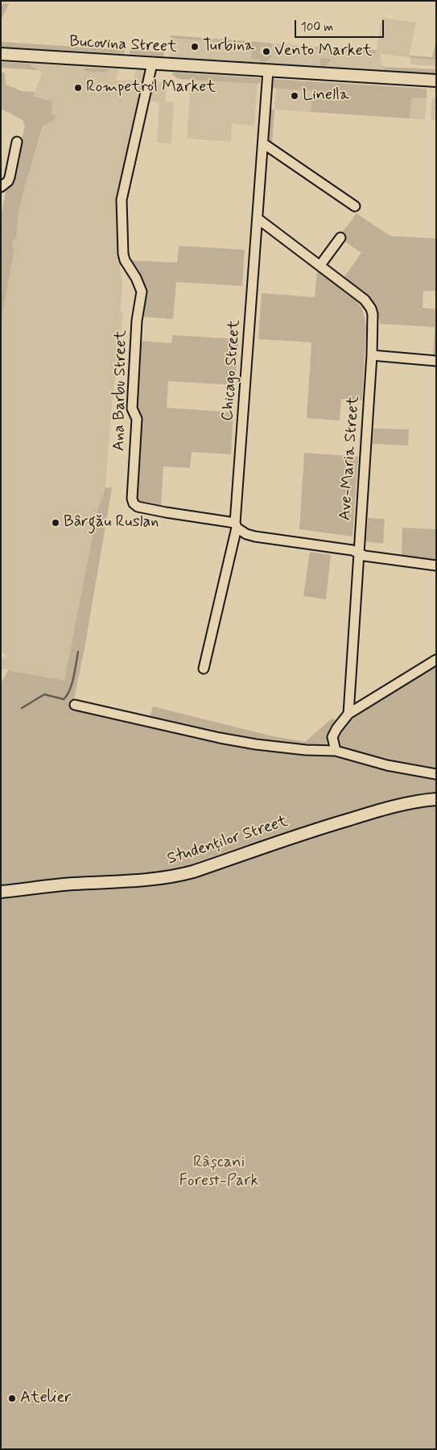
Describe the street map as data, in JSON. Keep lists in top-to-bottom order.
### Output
{
  "streets": {
    "main road": ["Bucovina Street", "Studenților Street"],
    "street": ["Chicago Street", "Ana Barbu Street", "Ave-Maria Street"]
  },
  "crossings": [
    ["Bucovina Street", "Chicago Street"],
    ["Bucovina Street", "Ana Barbu Street"],
    ["Chicago Street", "Ana Barbu Street"],
    ["Chicago Street", "Ave-Maria Street"]
  ],
  "parks": ["Râșcani Forest-Park"],
  "places": [
    "Turbina",
    "Vento Market",
    "Rompetrol Market",
    "Linella",
    "Bârgău Ruslan",
    "Atelier"
  ],
  "scale_bar": "100 m"
}
